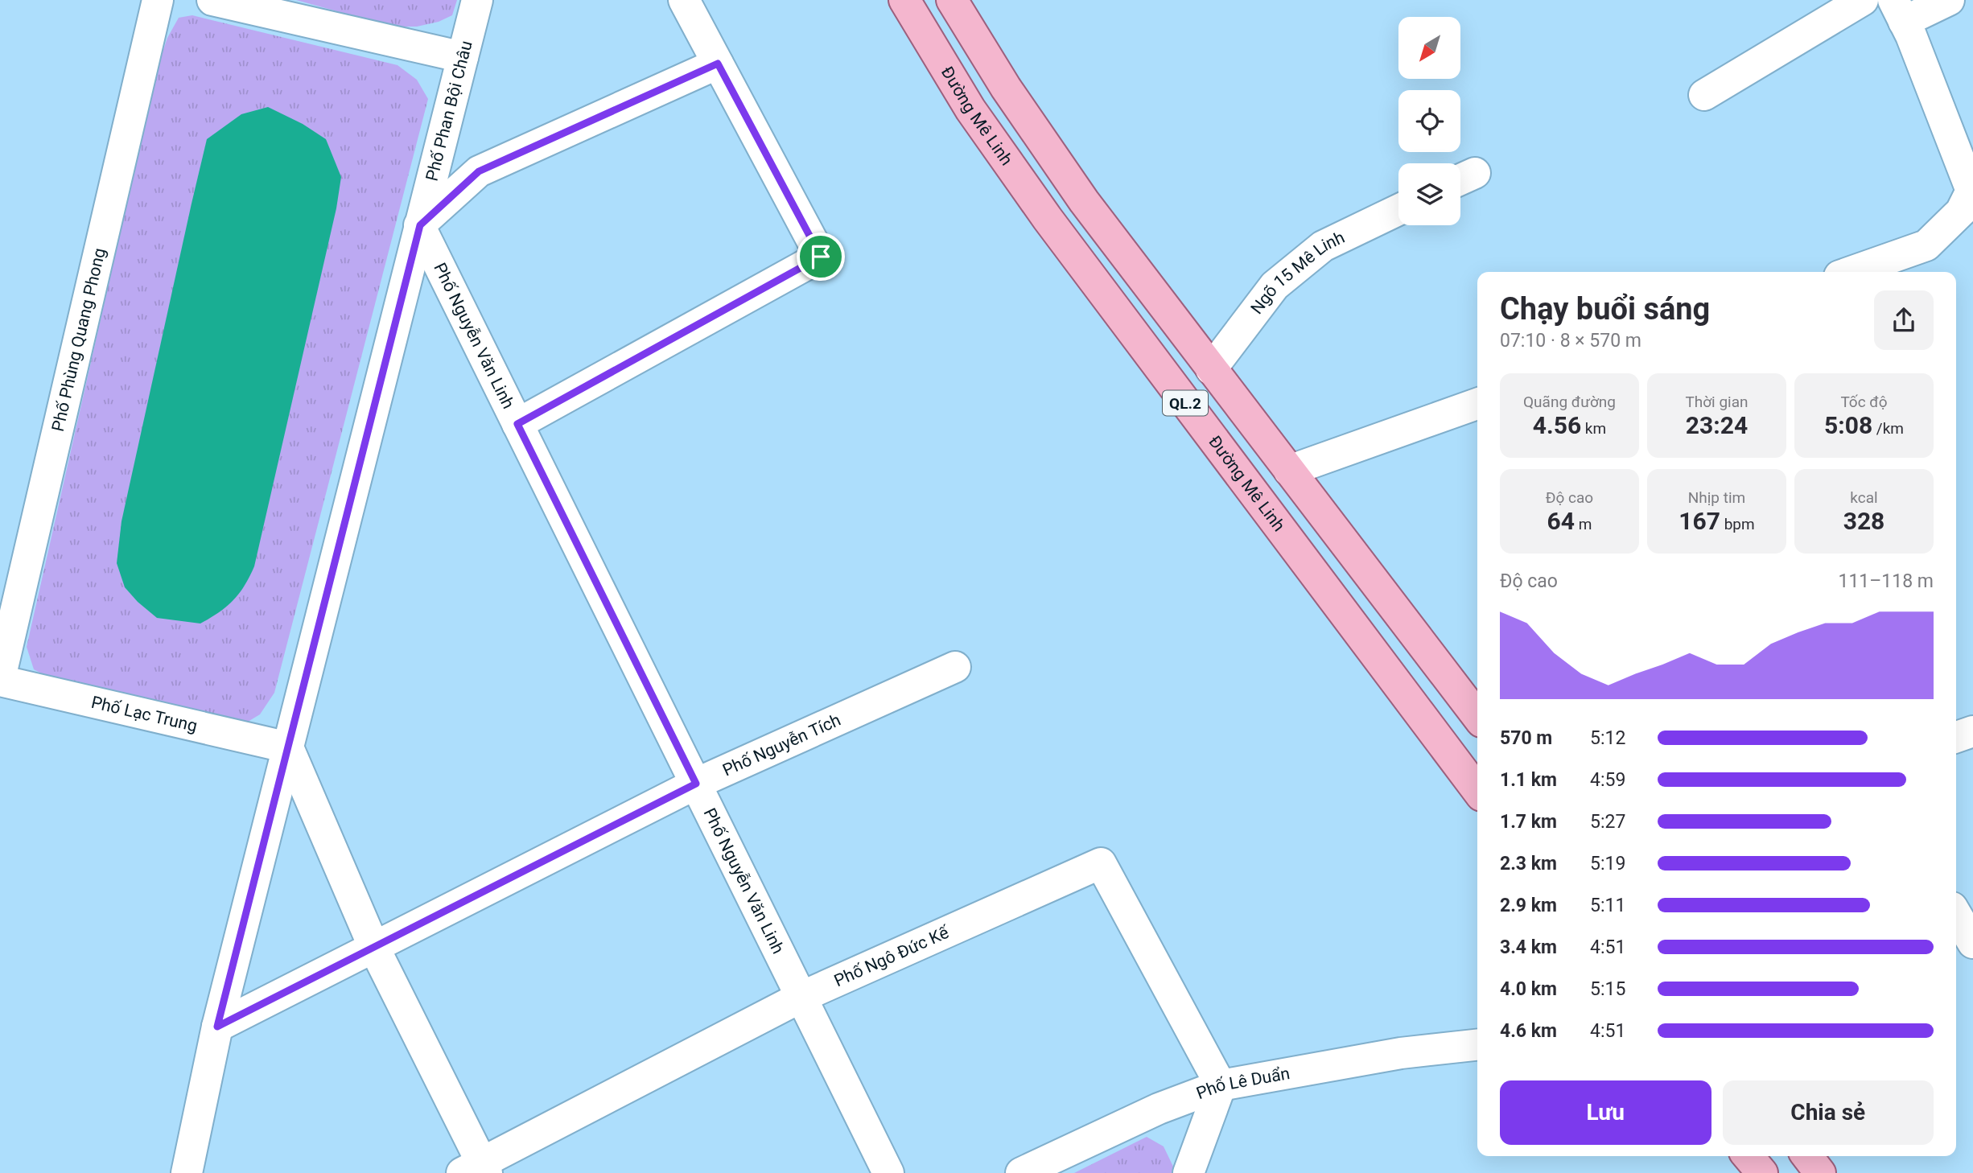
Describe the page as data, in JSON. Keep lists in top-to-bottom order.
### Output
{
  "streets": {
    "main road": ["Đường Mê Linh", "QL.2"],
    "street": [
      "Phố Phan Bội Châu",
      "Ngõ 15 Mê Linh",
      "Phố Nguyễn Văn Linh",
      "Phố Phùng Quang Phong",
      "Phố Lạc Trung",
      "Phố Nguyễn Tích",
      "Phố Ngô Đức Kế",
      "Phố Lê Duẩn"
    ]
  },
  "crossings": [
    ["Phố Phan Bội Châu", "Phố Nguyễn Văn Linh"],
    ["Phố Phan Bội Châu", "Phố Lạc Trung"],
    ["Phố Phan Bội Châu", "Phố Nguyễn Tích"],
    ["Ngõ 15 Mê Linh", "QL.2"],
    ["Phố Nguyễn Văn Linh", "Phố Nguyễn Tích"],
    ["Phố Nguyễn Văn Linh", "Phố Ngô Đức Kế"],
    ["Phố Phùng Quang Phong", "Phố Lạc Trung"],
    ["Phố Ngô Đức Kế", "Phố Lê Duẩn"]
  ],
  "north": "bottom left",
  "page": {
    "heading": ["Chạy buổi sáng", "07:10 · 8 × 570 m"],
    "stats": [
      ["Quãng đường", "4.56 km"],
      ["Thời gian", "23:24"],
      ["Tốc độ", "5:08 /km"],
      ["Độ cao", "64 m"],
      ["Nhịp tim", "167 bpm"],
      ["kcal", "328"]
    ],
    "chart": ["Độ cao", "111–118 m"],
    "list": [
      {
        "name": "570 m",
        "note": "5:12"
      },
      {
        "name": "1.1 km",
        "note": "4:59"
      },
      {
        "name": "1.7 km",
        "note": "5:27"
      },
      {
        "name": "2.3 km",
        "note": "5:19"
      },
      {
        "name": "2.9 km",
        "note": "5:11"
      },
      {
        "name": "3.4 km",
        "note": "4:51"
      },
      {
        "name": "4.0 km",
        "note": "5:15"
      },
      {
        "name": "4.6 km",
        "note": "4:51"
      }
    ],
    "buttons": ["Lưu", "Chia sẻ"]
  }
}
